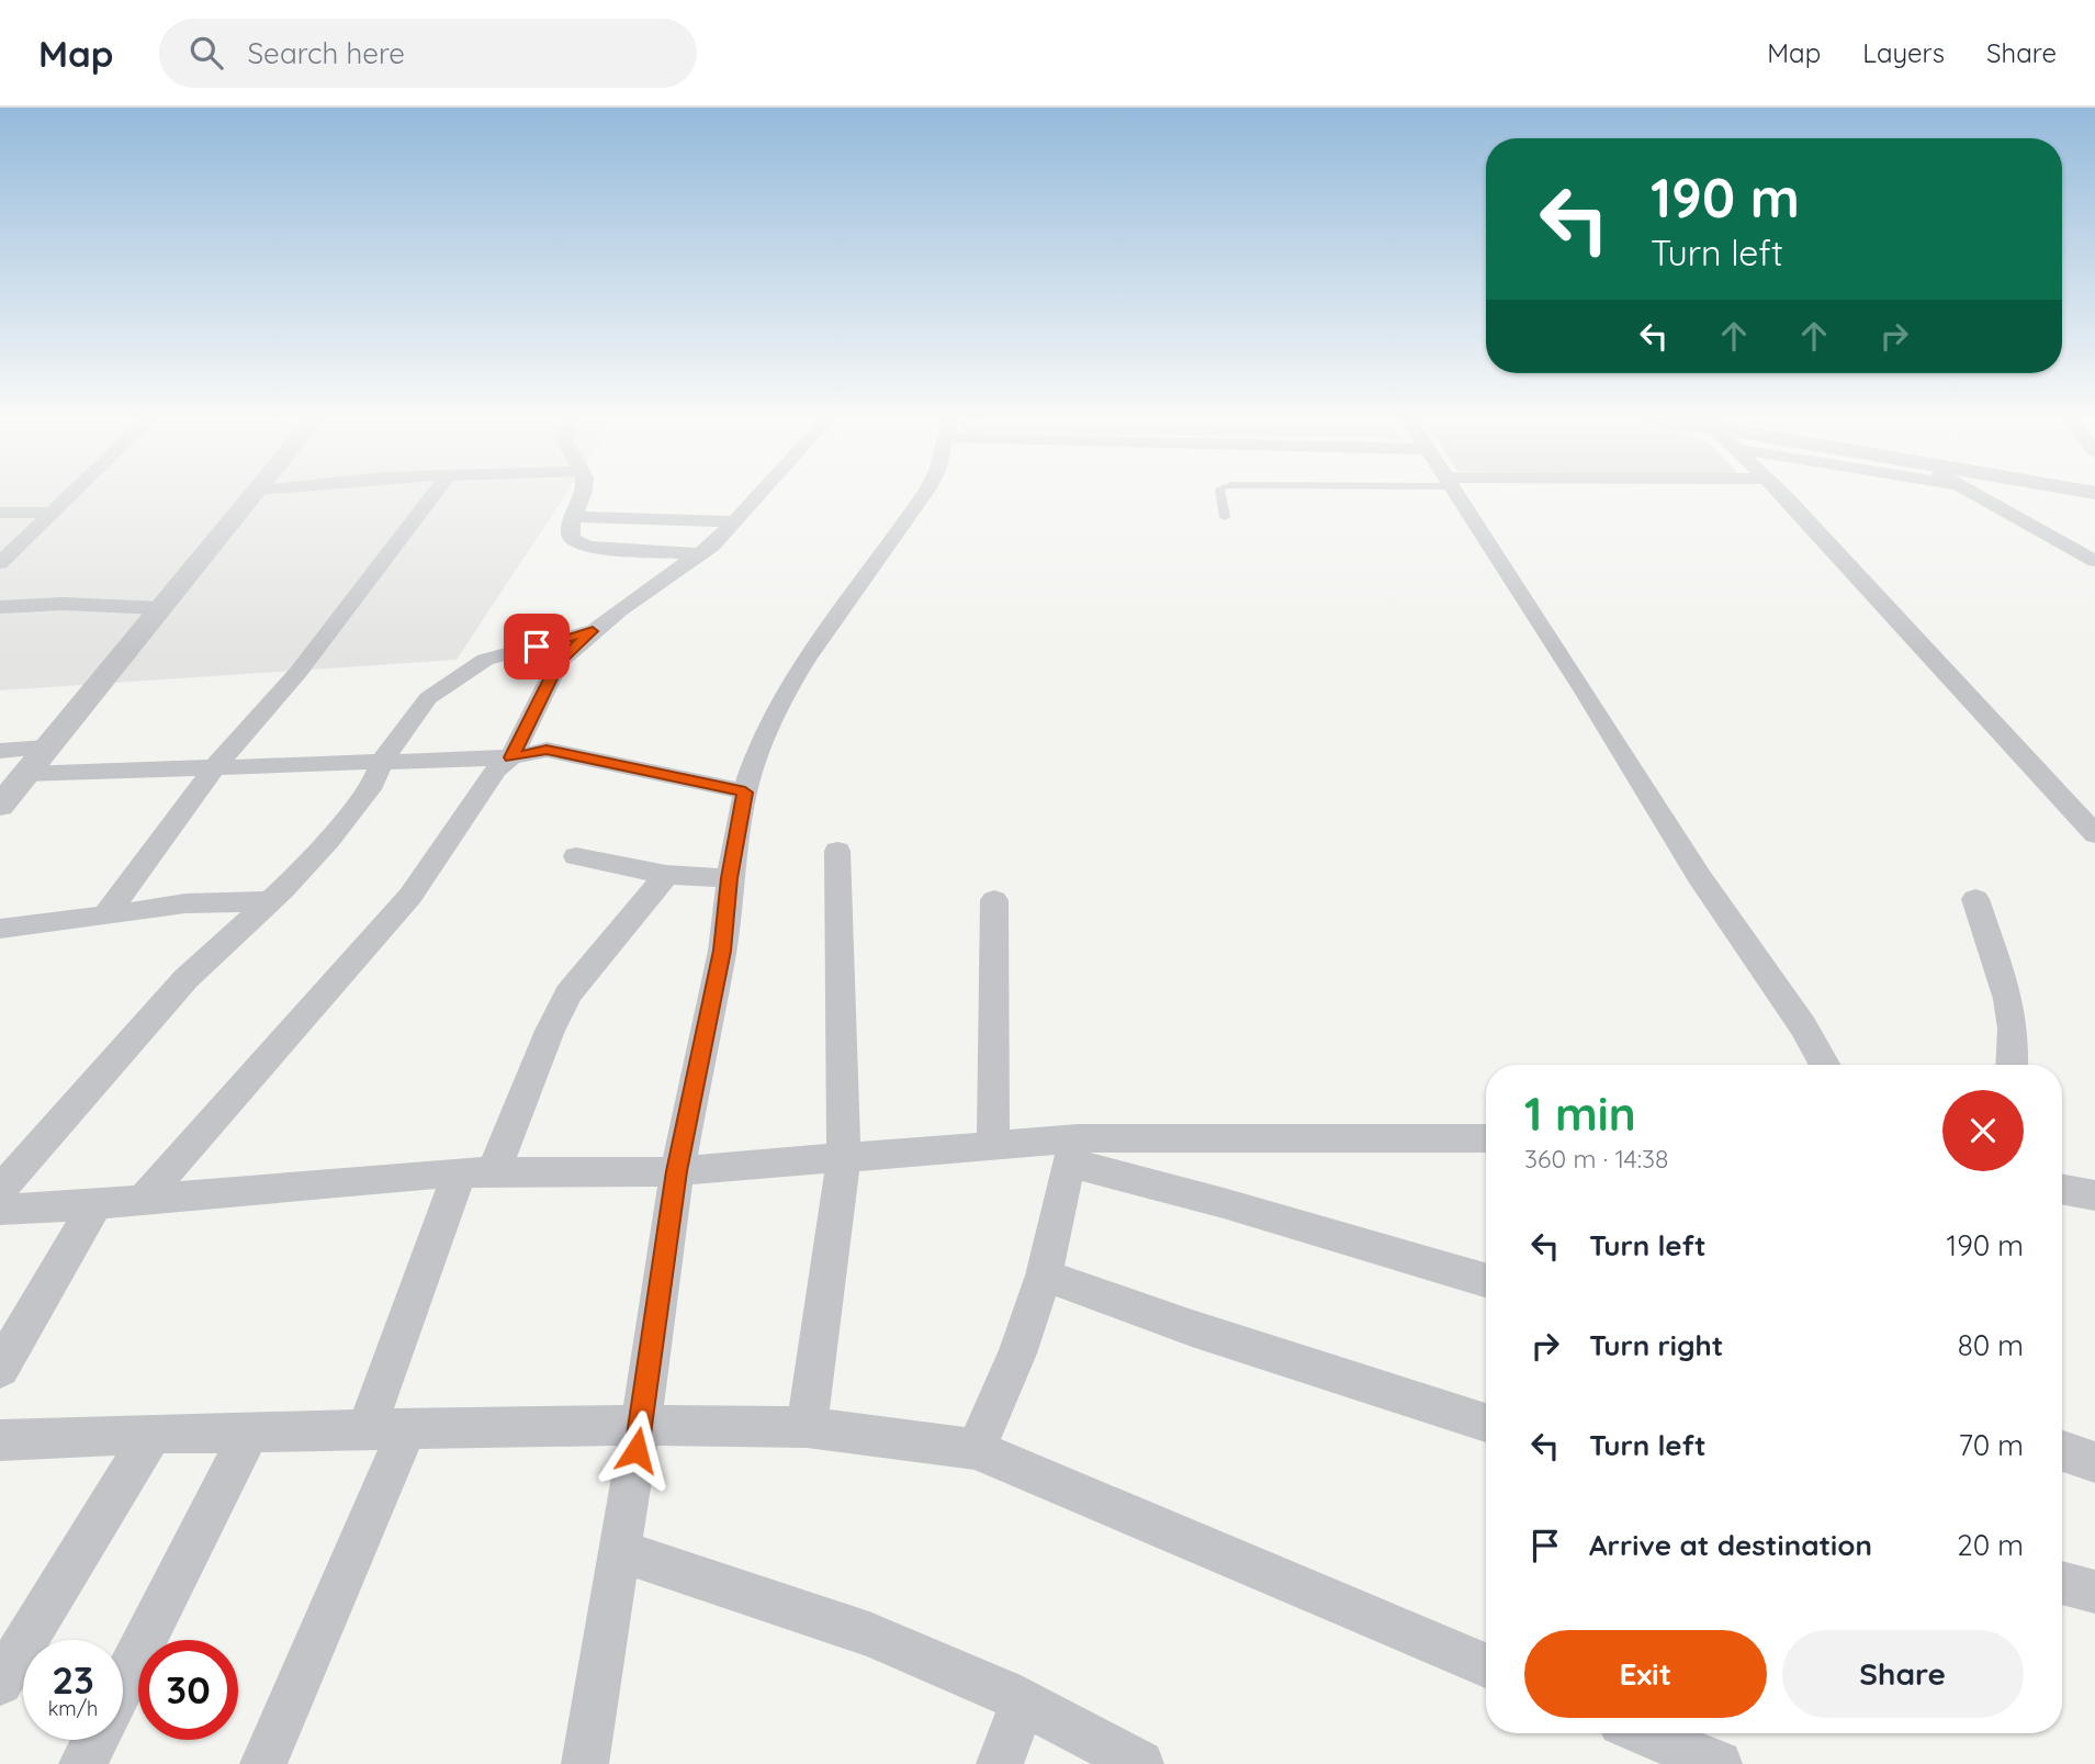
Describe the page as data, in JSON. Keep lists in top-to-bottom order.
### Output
{
  "page": {
    "header": "Map",
    "search": "Search here",
    "nav": ["Map", "Layers", "Share"],
    "turn": ["190 m", "Turn left"],
    "heading": ["1 min", "360 m · 14:38"],
    "list": [
      {
        "name": "Turn left",
        "value": "190 m"
      },
      {
        "name": "Turn right",
        "value": "80 m"
      },
      {
        "name": "Turn left",
        "value": "70 m"
      },
      {
        "name": "Arrive at destination",
        "value": "20 m"
      }
    ],
    "buttons": ["Exit", "Share"],
    "speed": "23 km/h",
    "limit": "30"
  }
}
